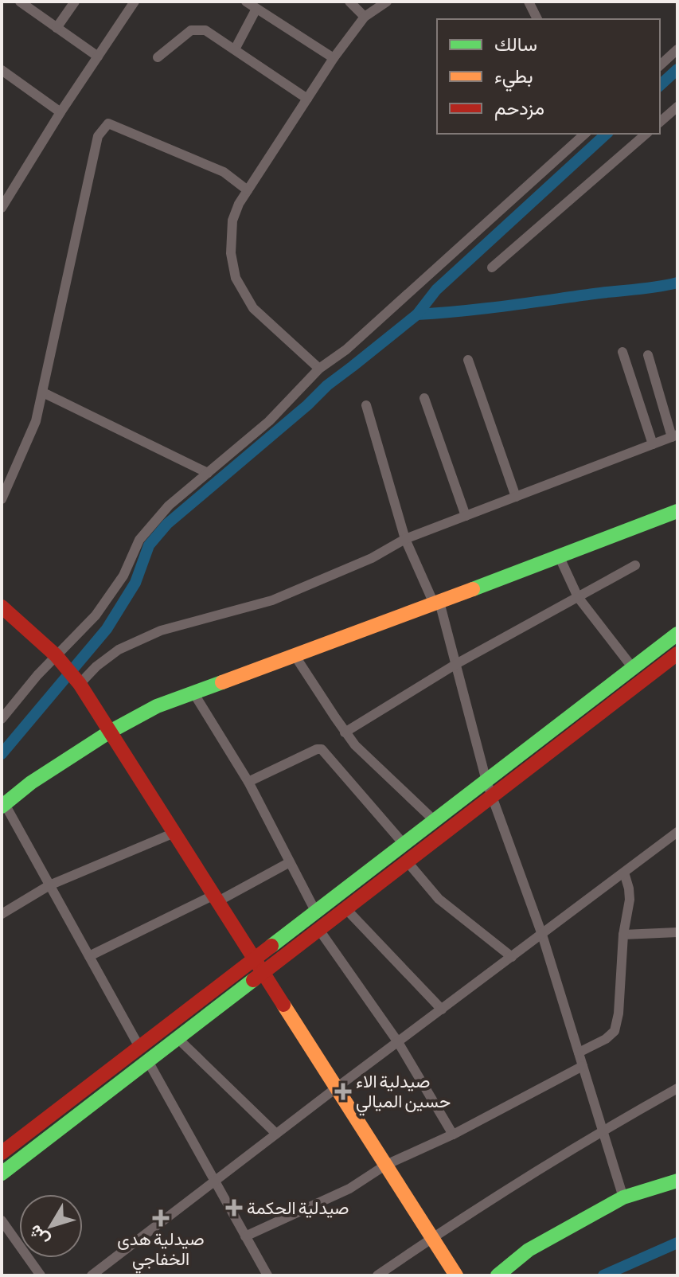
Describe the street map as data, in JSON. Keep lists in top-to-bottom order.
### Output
{
  "places": {
    "health": ["صيدلية الاء حسين الميالي", "صيدلية الحكمة", "صيدلية هدى الخفاجي"]
  },
  "legend": ["سالك", "بطيء", "مزدحم"],
  "north": "bottom left"
}
